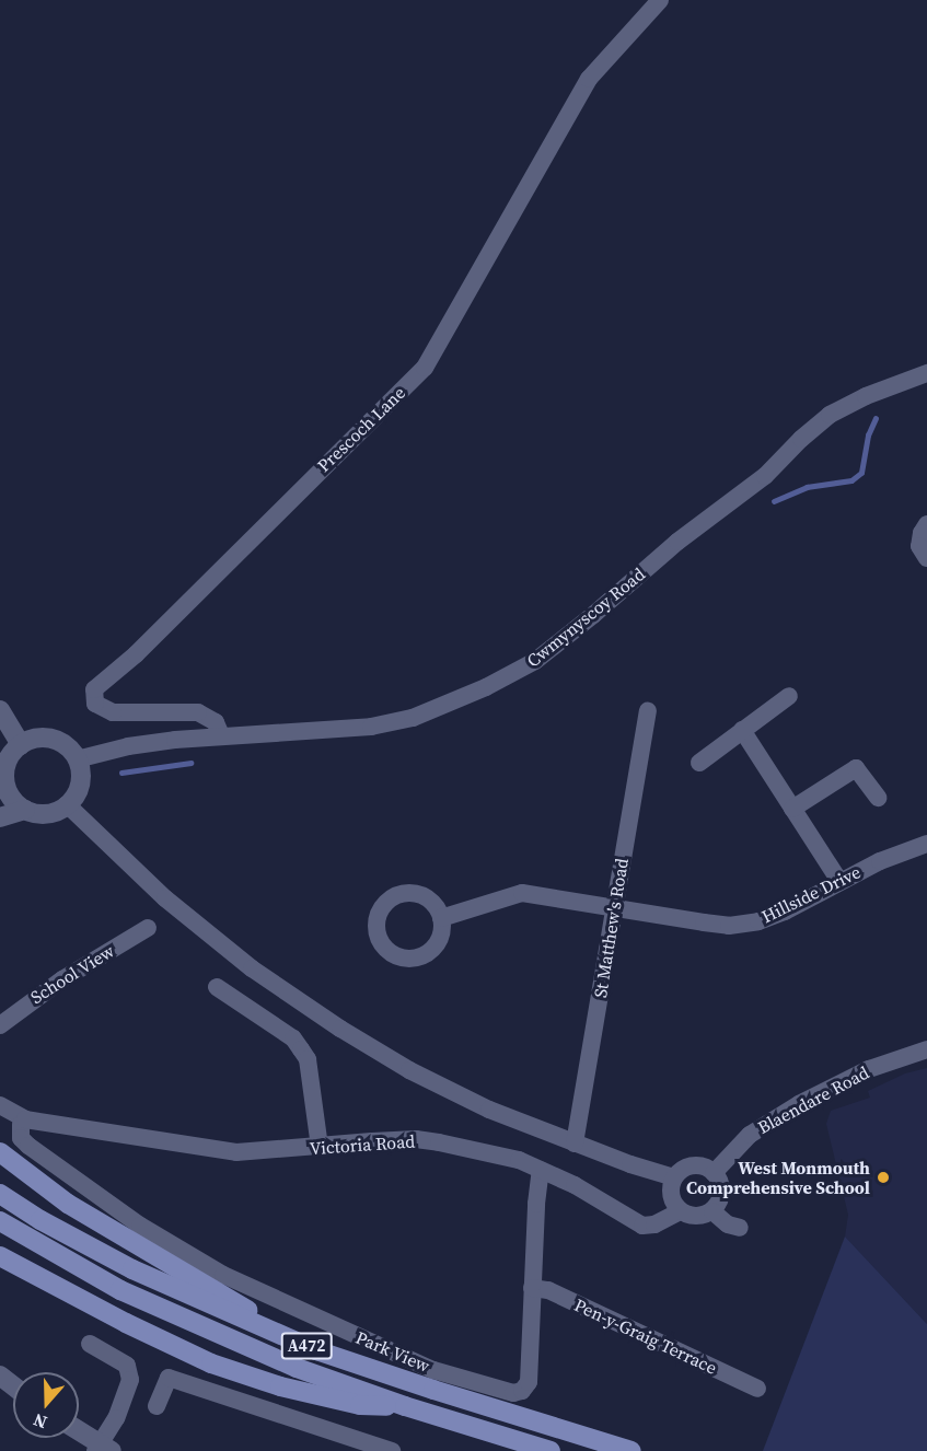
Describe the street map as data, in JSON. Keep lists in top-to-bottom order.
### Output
{
  "streets": {
    "main road": ["A472"],
    "street": [
      "Prescoch Lane",
      "Cwmynyscoy Road",
      "Hillside Drive",
      "St Matthew's Road",
      "School View",
      "Blaendare Road",
      "Victoria Road",
      "Pen-y-Graig Terrace",
      "Park View"
    ]
  },
  "crossings": [
    ["Prescoch Lane", "Cwmynyscoy Road"],
    ["Hillside Drive", "St Matthew's Road"],
    ["Blaendare Road", "Victoria Road"],
    ["Victoria Road", "Park View"],
    ["Pen-y-Graig Terrace", "Park View"]
  ],
  "places": ["West Monmouth Comprehensive School"],
  "north": "bottom"
}
